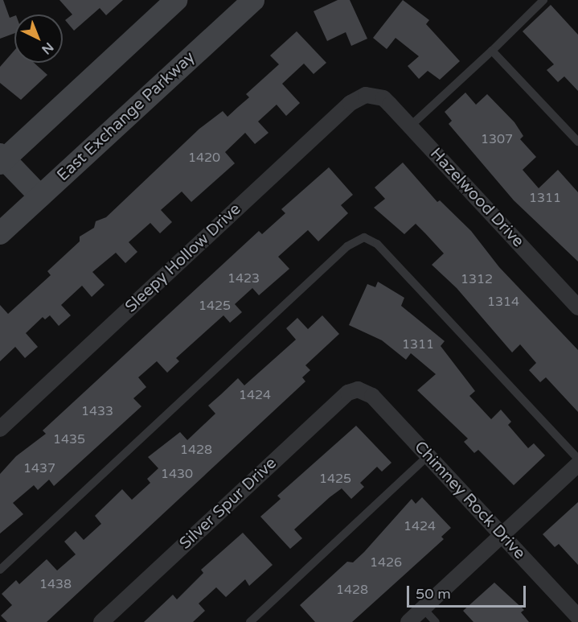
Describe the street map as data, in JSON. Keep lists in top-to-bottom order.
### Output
{
  "streets": {
    "main road": ["East Exchange Parkway"],
    "street": [
      "Hazelwood Drive",
      "Sleepy Hollow Drive",
      "Chimney Rock Drive",
      "Silver Spur Drive"
    ]
  },
  "crossings": [
    ["Hazelwood Drive", "Sleepy Hollow Drive"],
    ["Chimney Rock Drive", "Silver Spur Drive"]
  ],
  "house_numbers": [
    "1307",
    "1420",
    "1311",
    "1423",
    "1312",
    "1314",
    "1425",
    "1311",
    "1424",
    "1433",
    "1435",
    "1428",
    "1437",
    "1430",
    "1425",
    "1424",
    "1426",
    "1438",
    "1428"
  ],
  "scale_bar": "50 m",
  "north": "bottom right"
}
